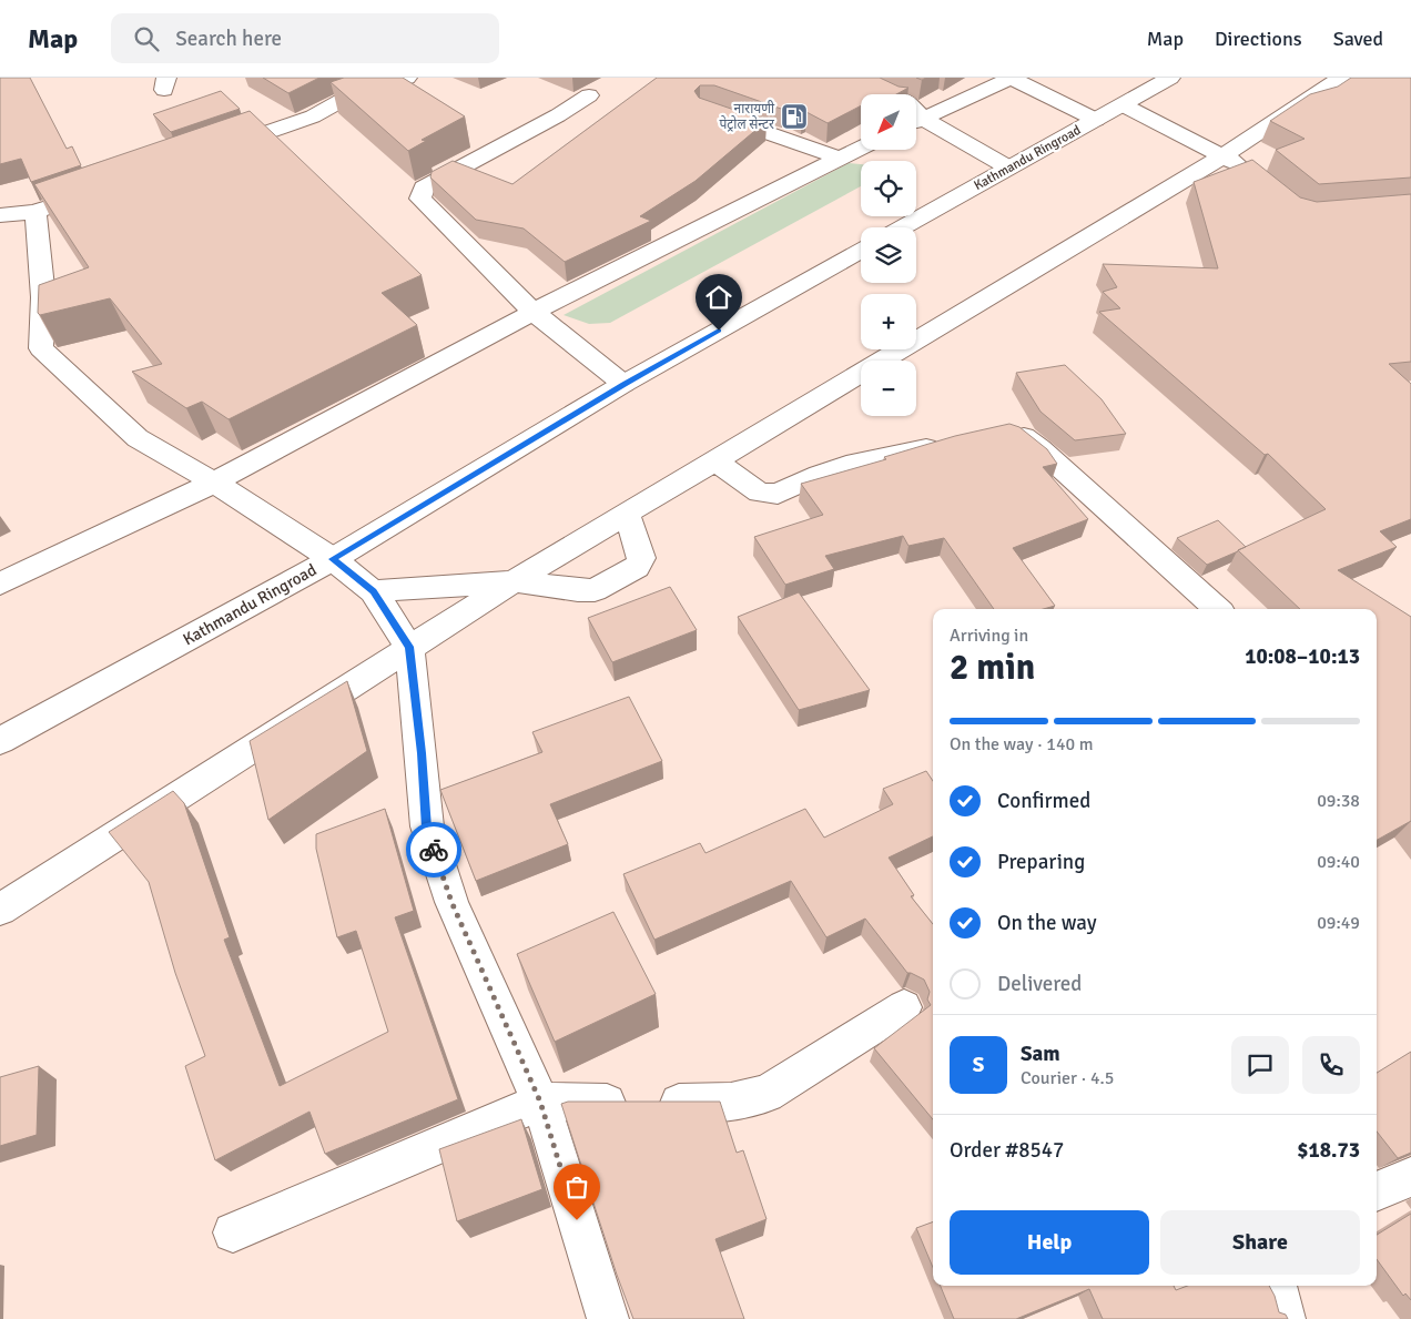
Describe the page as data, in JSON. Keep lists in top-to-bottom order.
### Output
{
  "streets": {
    "main road": ["Kathmandu Ringroad"]
  },
  "places": {
    "fuel station": ["नारायणी पेट्रोल सेन्टर"]
  },
  "north": "bottom left",
  "page": {
    "header": "Map",
    "search": "Search here",
    "nav": ["Map", "Directions", "Saved"],
    "map_buttons": ["+", "−"],
    "heading": ["2 min", "Arriving in", "10:08–10:13"],
    "panel": [
      "Sam",
      "Courier · 4.5",
      "Order #8547",
      "$18.73"
    ],
    "bar": "On the way · 140 m",
    "list": [
      ["Confirmed", "09:38"],
      ["Preparing", "09:40"],
      ["On the way", "09:49"],
      "Delivered"
    ],
    "round": "S",
    "buttons": ["Help", "Share"]
  }
}
